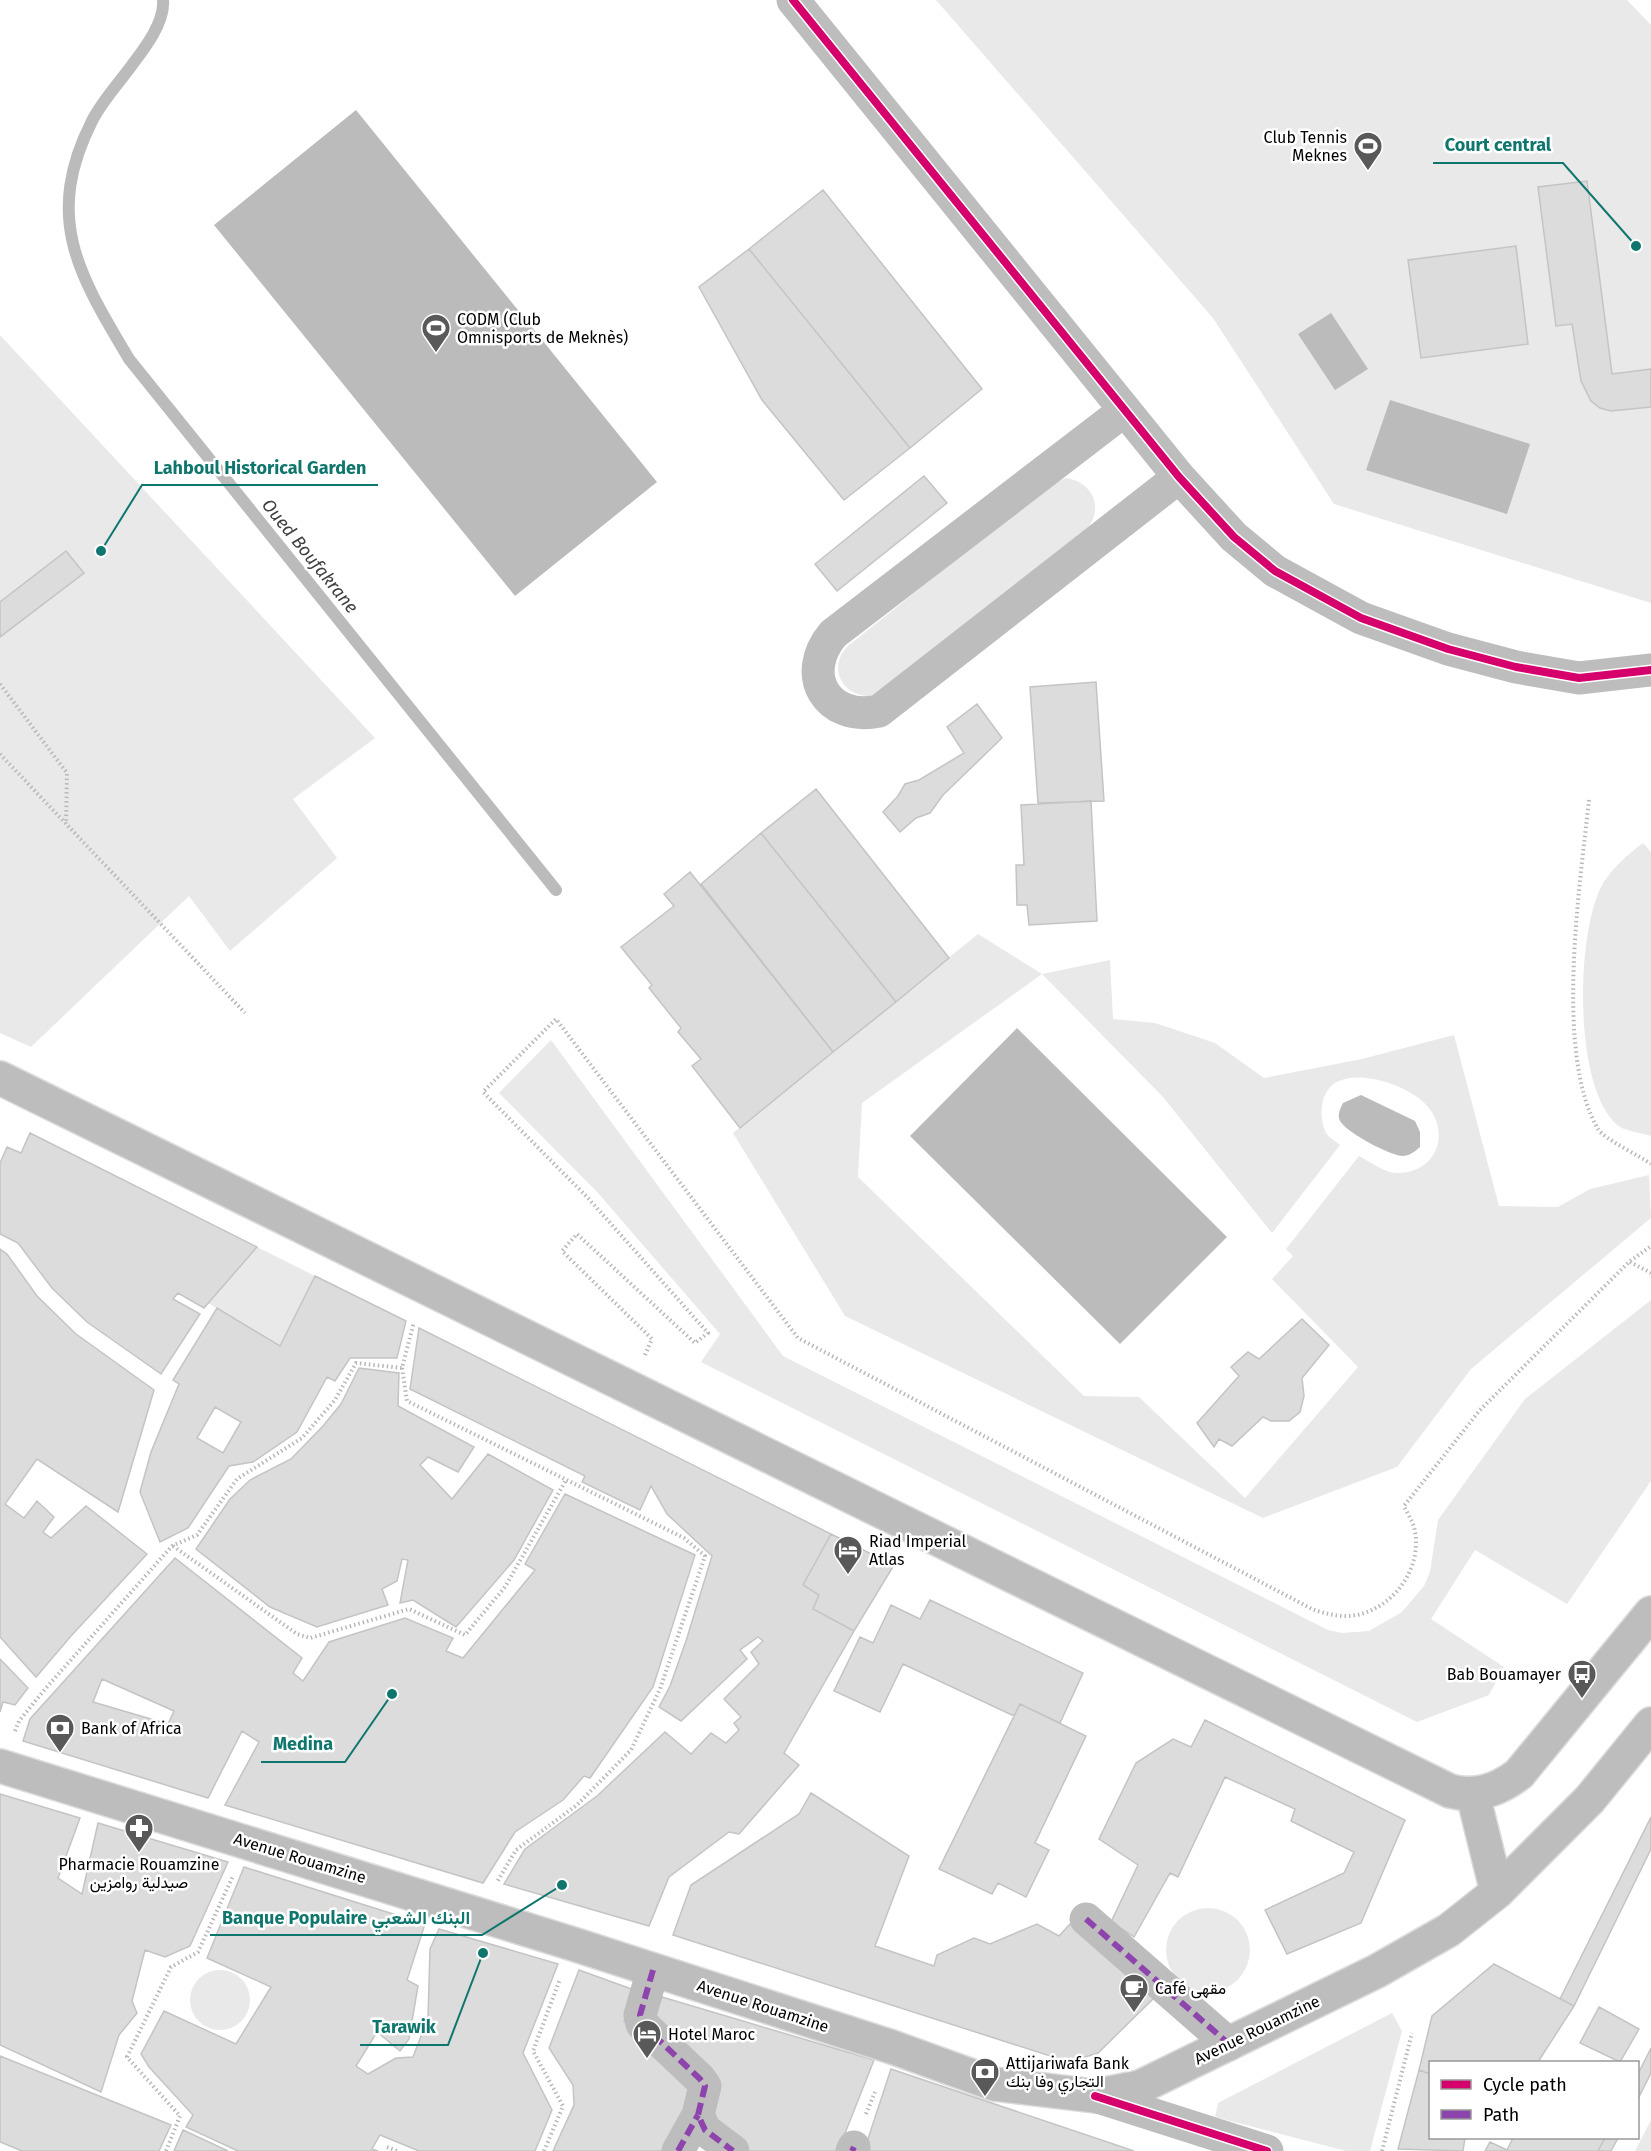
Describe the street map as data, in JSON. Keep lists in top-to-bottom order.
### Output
{
  "streets": {
    "main road": ["Avenue Rouamzine"]
  },
  "water": ["Oued Boufakrane"],
  "places": {
    "sports": ["Club Tennis Meknes", "CODM (Club Omnisports de Meknès)"],
    "other": [
      "Court central",
      "Lahboul Historical Garden",
      "Medina",
      "Banque Populaire البنك الشعبي",
      "Tarawik"
    ],
    "hotel": ["Riad Imperial Atlas", "Hotel Maroc"],
    "bus stop": ["Bab Bouamayer"],
    "bank": ["Bank of Africa", "Attijariwafa Bank التجاري وفا بنك"],
    "pharmacy": ["Pharmacie Rouamzine صيدلية روامزين"],
    "cafe": ["Café مقهى"]
  },
  "legend": ["Cycle path", "Path"]
}
